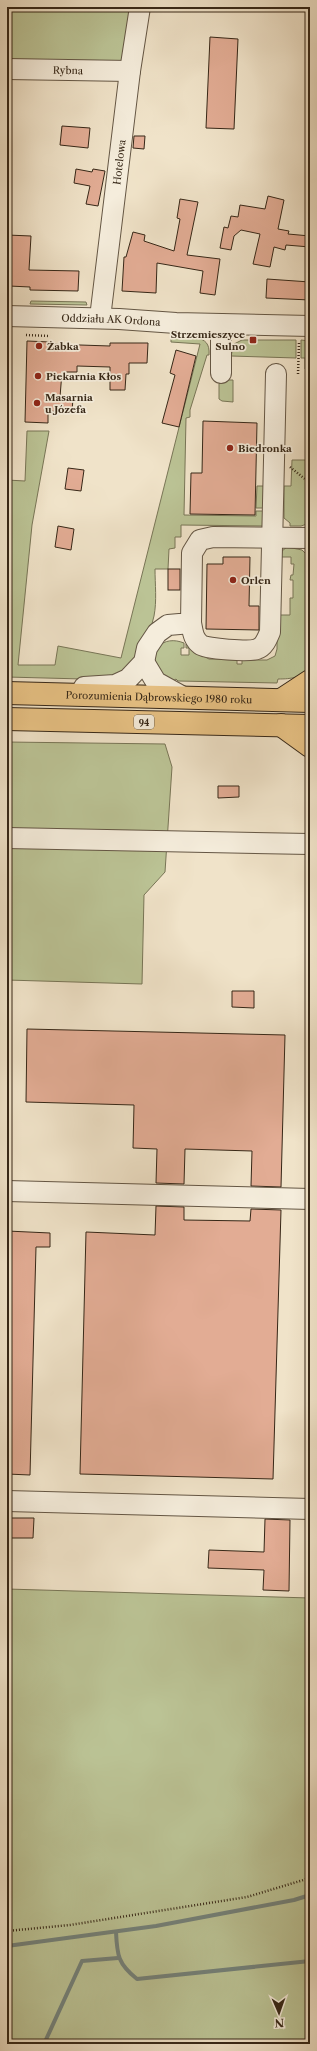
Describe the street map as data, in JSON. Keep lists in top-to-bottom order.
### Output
{
  "streets": {
    "main road": ["Porozumienia Dąbrowskiego 1980 roku", "94"],
    "street": ["Rybna", "Hotelowa", "Oddziału AK Ordona"]
  },
  "crossings": [
    ["Rybna", "Hotelowa"],
    ["Hotelowa", "Oddziału AK Ordona"]
  ],
  "places": {
    "transit": ["Strzemieszyce Sulno"],
    "other": [
      "Żabka",
      "Piekarnia Kłos",
      "Masarnia u Józefa",
      "Biedronka",
      "Orlen"
    ]
  },
  "north": "bottom"
}
